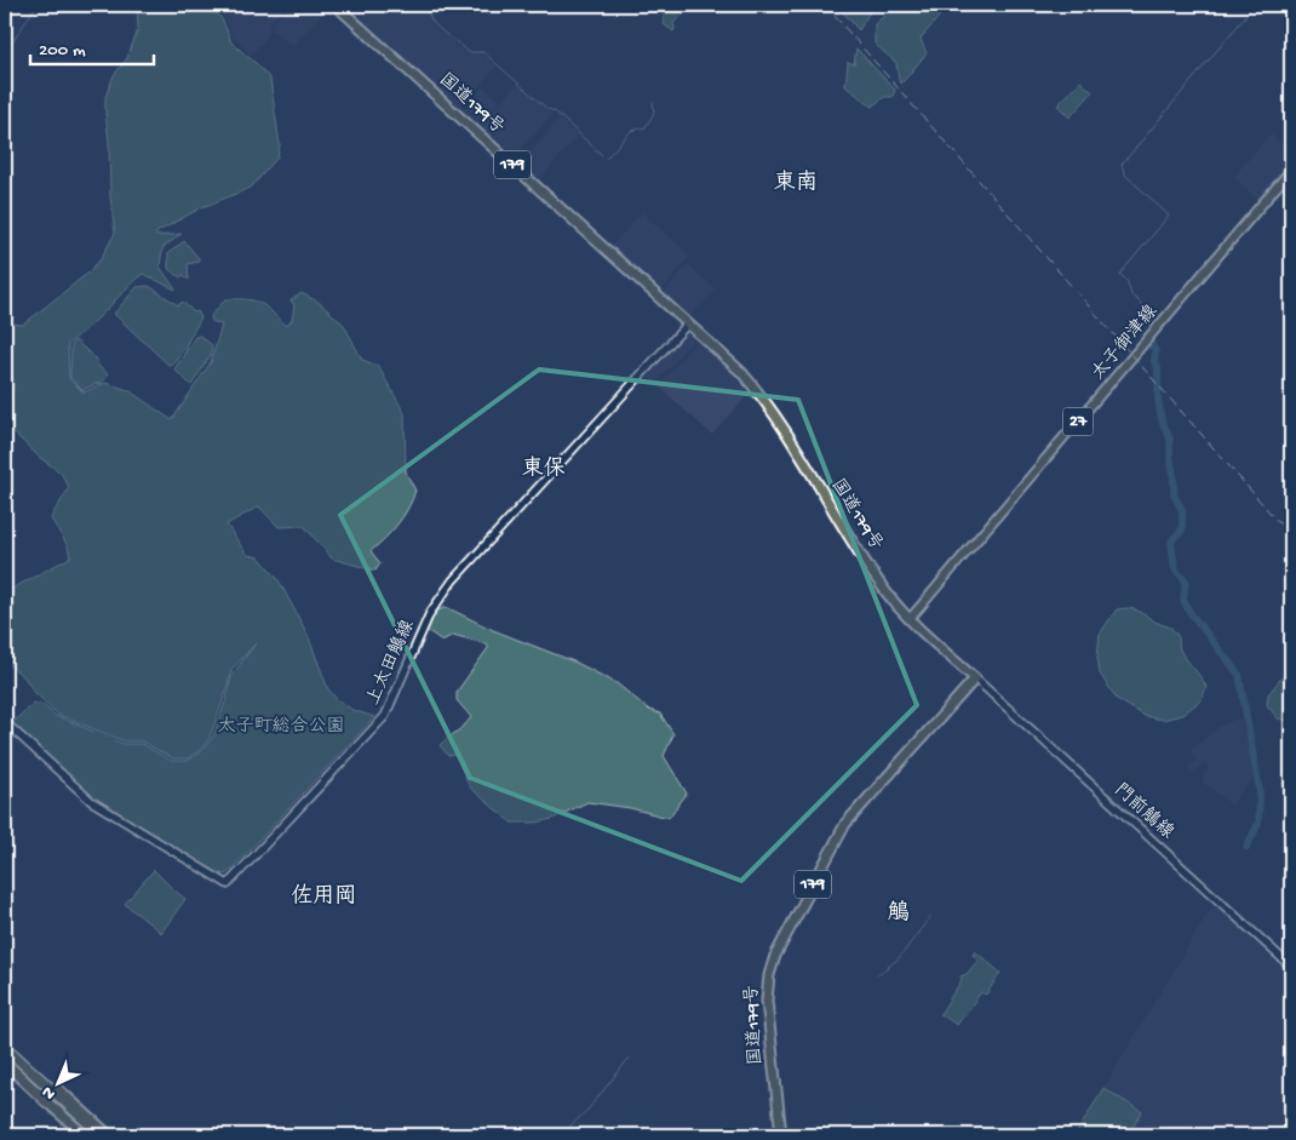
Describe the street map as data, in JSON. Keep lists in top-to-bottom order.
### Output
{
  "streets": {
    "highway": ["国道179号", "179"],
    "main road": [
      "太子御津線",
      "27",
      "上太田鵤線",
      "門前鵤線"
    ]
  },
  "crossings": [
    ["国道179号", "太子御津線"],
    ["国道179号", "上太田鵤線"],
    ["国道179号", "門前鵤線"]
  ],
  "districts": [
    "東南",
    "東保",
    "佐用岡",
    "鵤"
  ],
  "parks": ["太子町総合公園"],
  "scale_bar": "200 m",
  "north": "bottom left"
}
